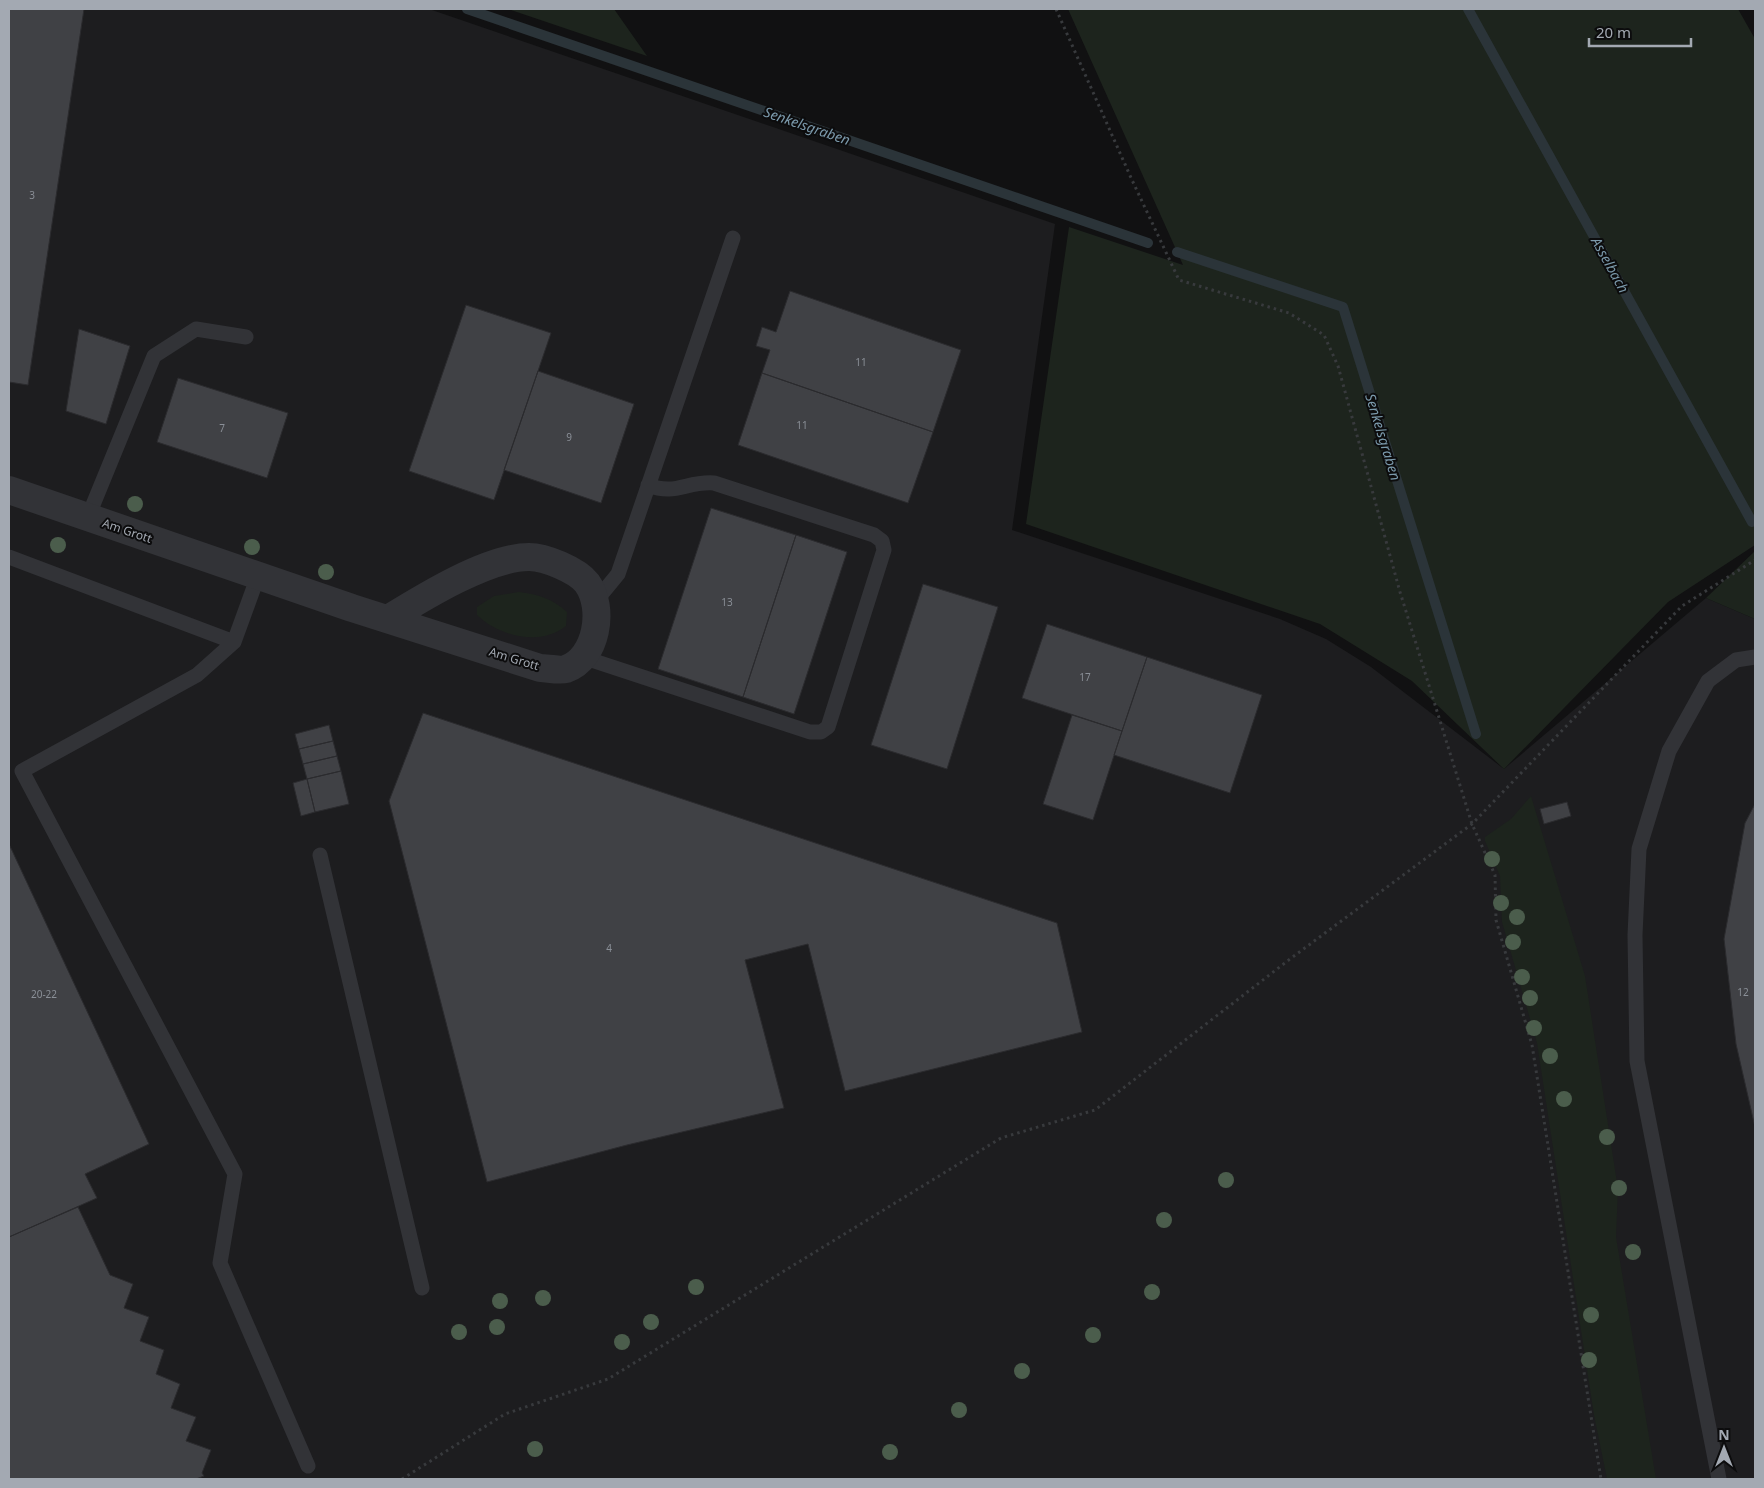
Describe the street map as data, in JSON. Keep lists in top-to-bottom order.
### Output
{
  "streets": {
    "street": ["Am Grott"]
  },
  "water": ["Senkelsgraben", "Asselbach"],
  "house_numbers": [
    "3",
    "11",
    "11",
    "7",
    "9",
    "13",
    "17",
    "4",
    "12",
    "20-22"
  ],
  "scale_bar": "20 m",
  "north": "top"
}
